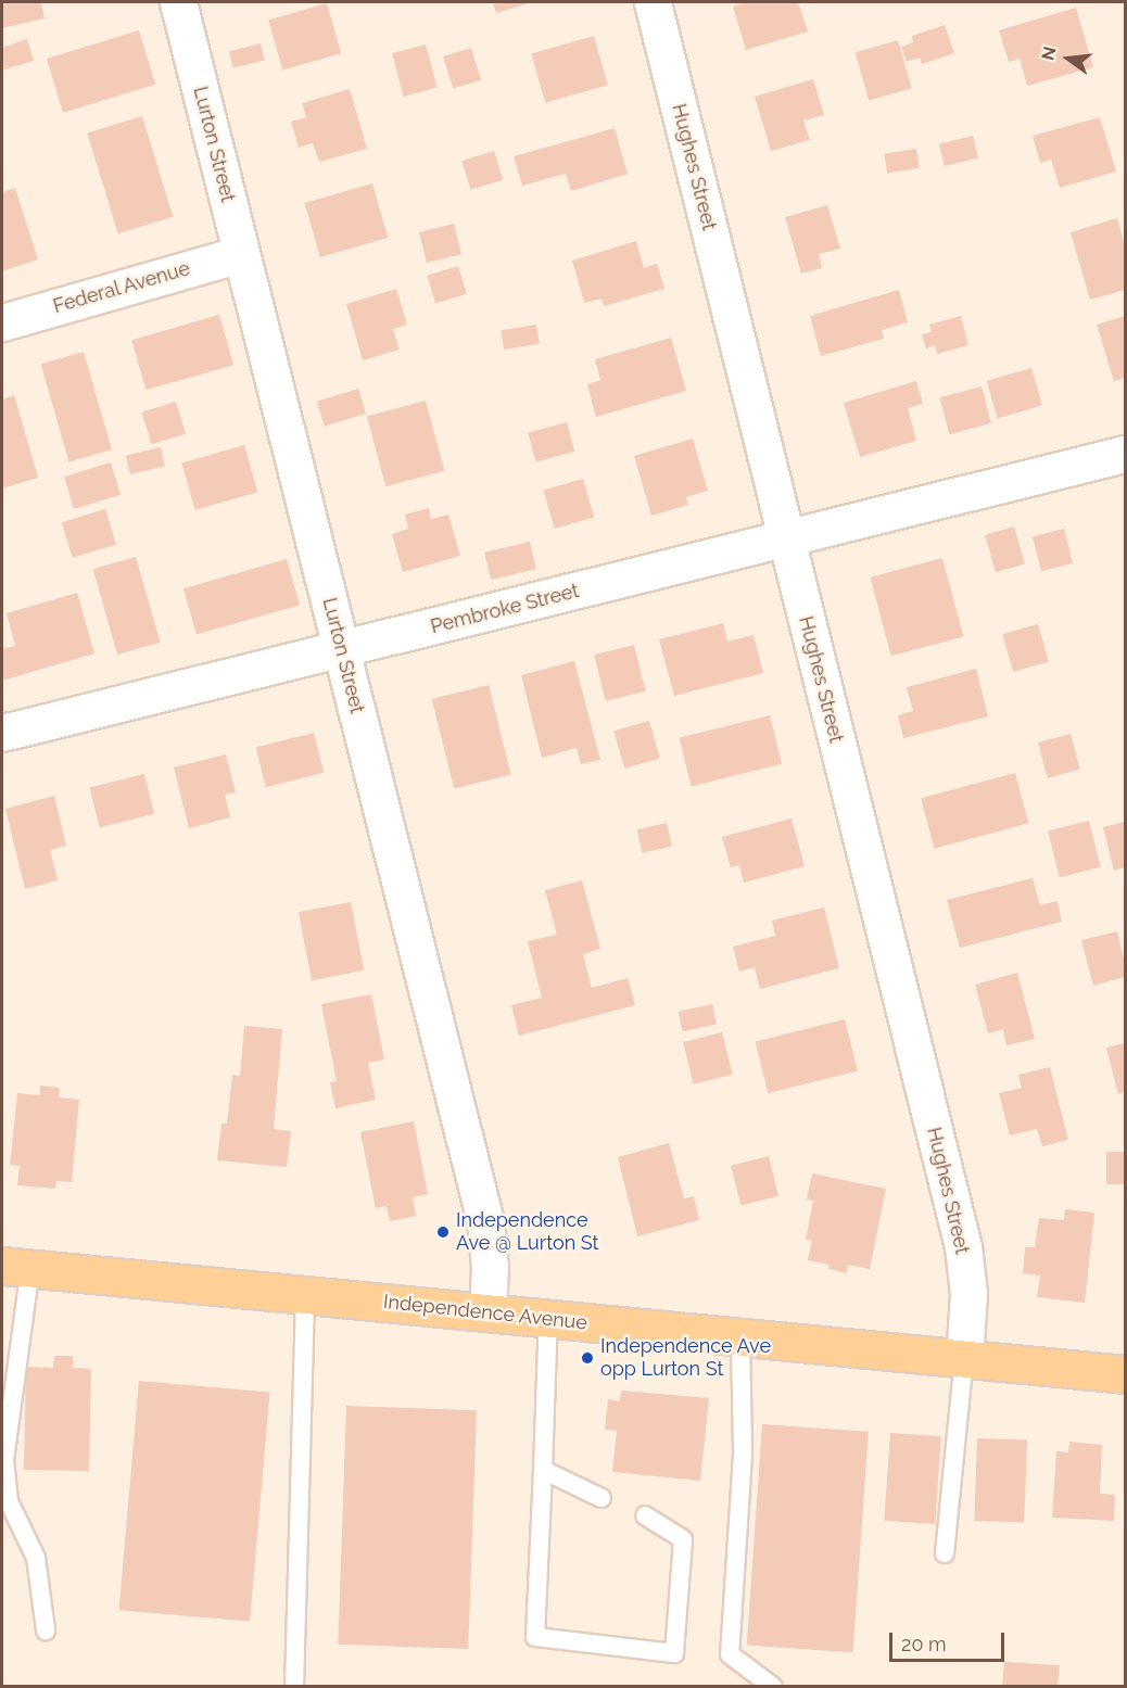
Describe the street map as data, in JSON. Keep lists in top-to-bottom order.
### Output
{
  "streets": {
    "main road": ["Independence Avenue"],
    "street": [
      "Lurton Street",
      "Hughes Street",
      "Federal Avenue",
      "Pembroke Street"
    ]
  },
  "crossings": [
    ["Lurton Street", "Federal Avenue"],
    ["Lurton Street", "Pembroke Street"],
    ["Lurton Street", "Independence Avenue"],
    ["Hughes Street", "Pembroke Street"],
    ["Hughes Street", "Independence Avenue"]
  ],
  "places": ["Independence Ave @ Lurton St", "Independence Ave opp Lurton St"],
  "scale_bar": "20 m",
  "north": "left"
}
